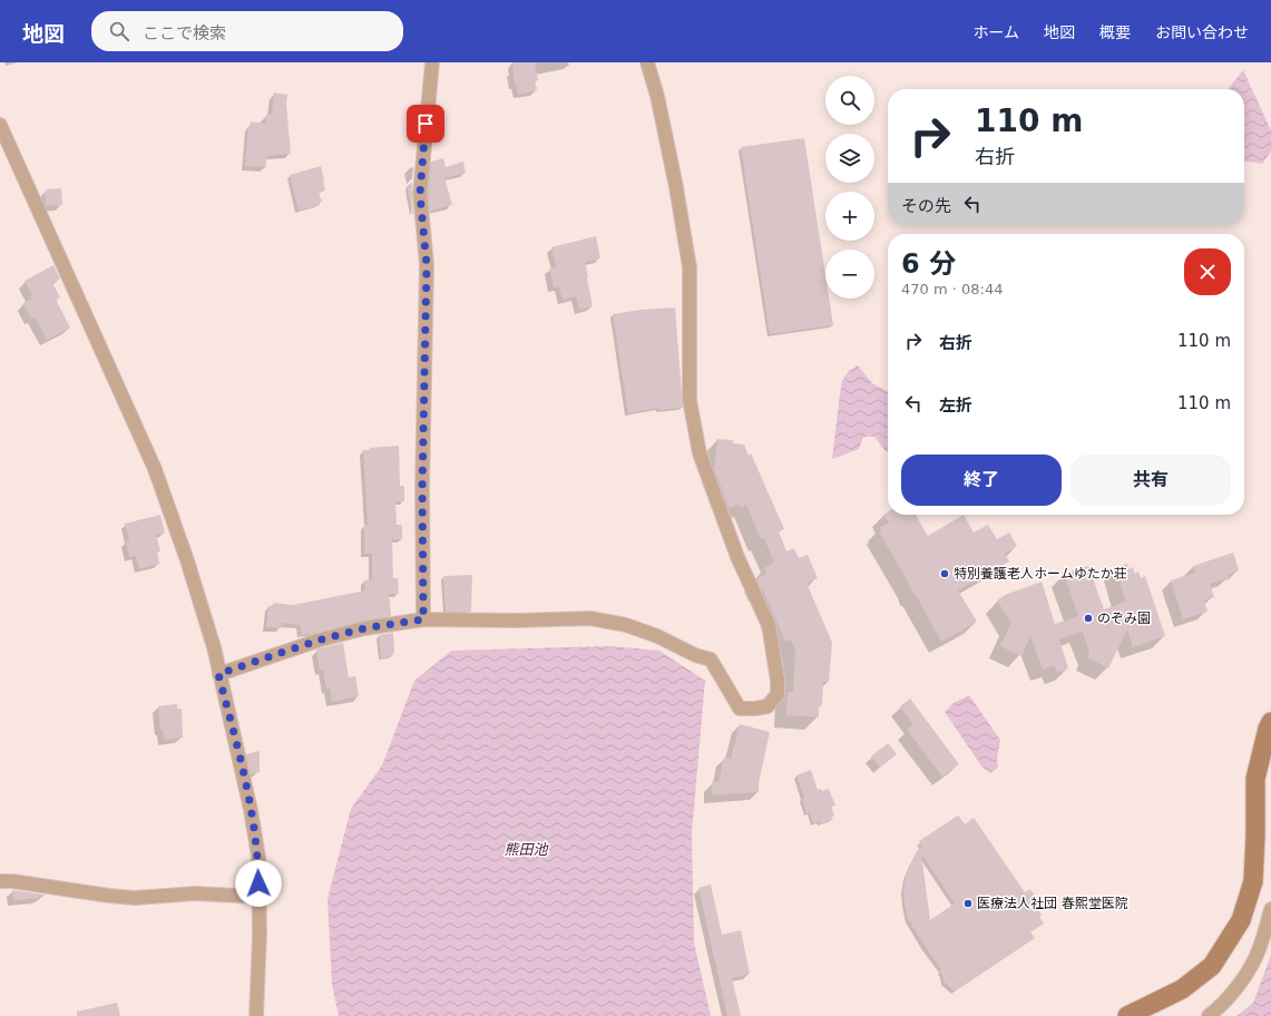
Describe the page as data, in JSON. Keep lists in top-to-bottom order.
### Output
{
  "water": ["熊田池"],
  "places": ["特別養護老人ホームゆたか荘", "のぞみ園", "医療法人社団 春熙堂医院"],
  "page": {
    "header": "地図",
    "search": "ここで検索",
    "nav": [
      "ホーム",
      "地図",
      "概要",
      "お問い合わせ"
    ],
    "map_buttons": ["+", "−"],
    "turn": ["110 m", "右折"],
    "then": "その先",
    "heading": ["6 分", "470 m · 08:44"],
    "list": [
      {
        "name": "右折",
        "value": "110 m"
      },
      {
        "name": "左折",
        "value": "110 m"
      }
    ],
    "buttons": ["終了", "共有"]
  }
}
